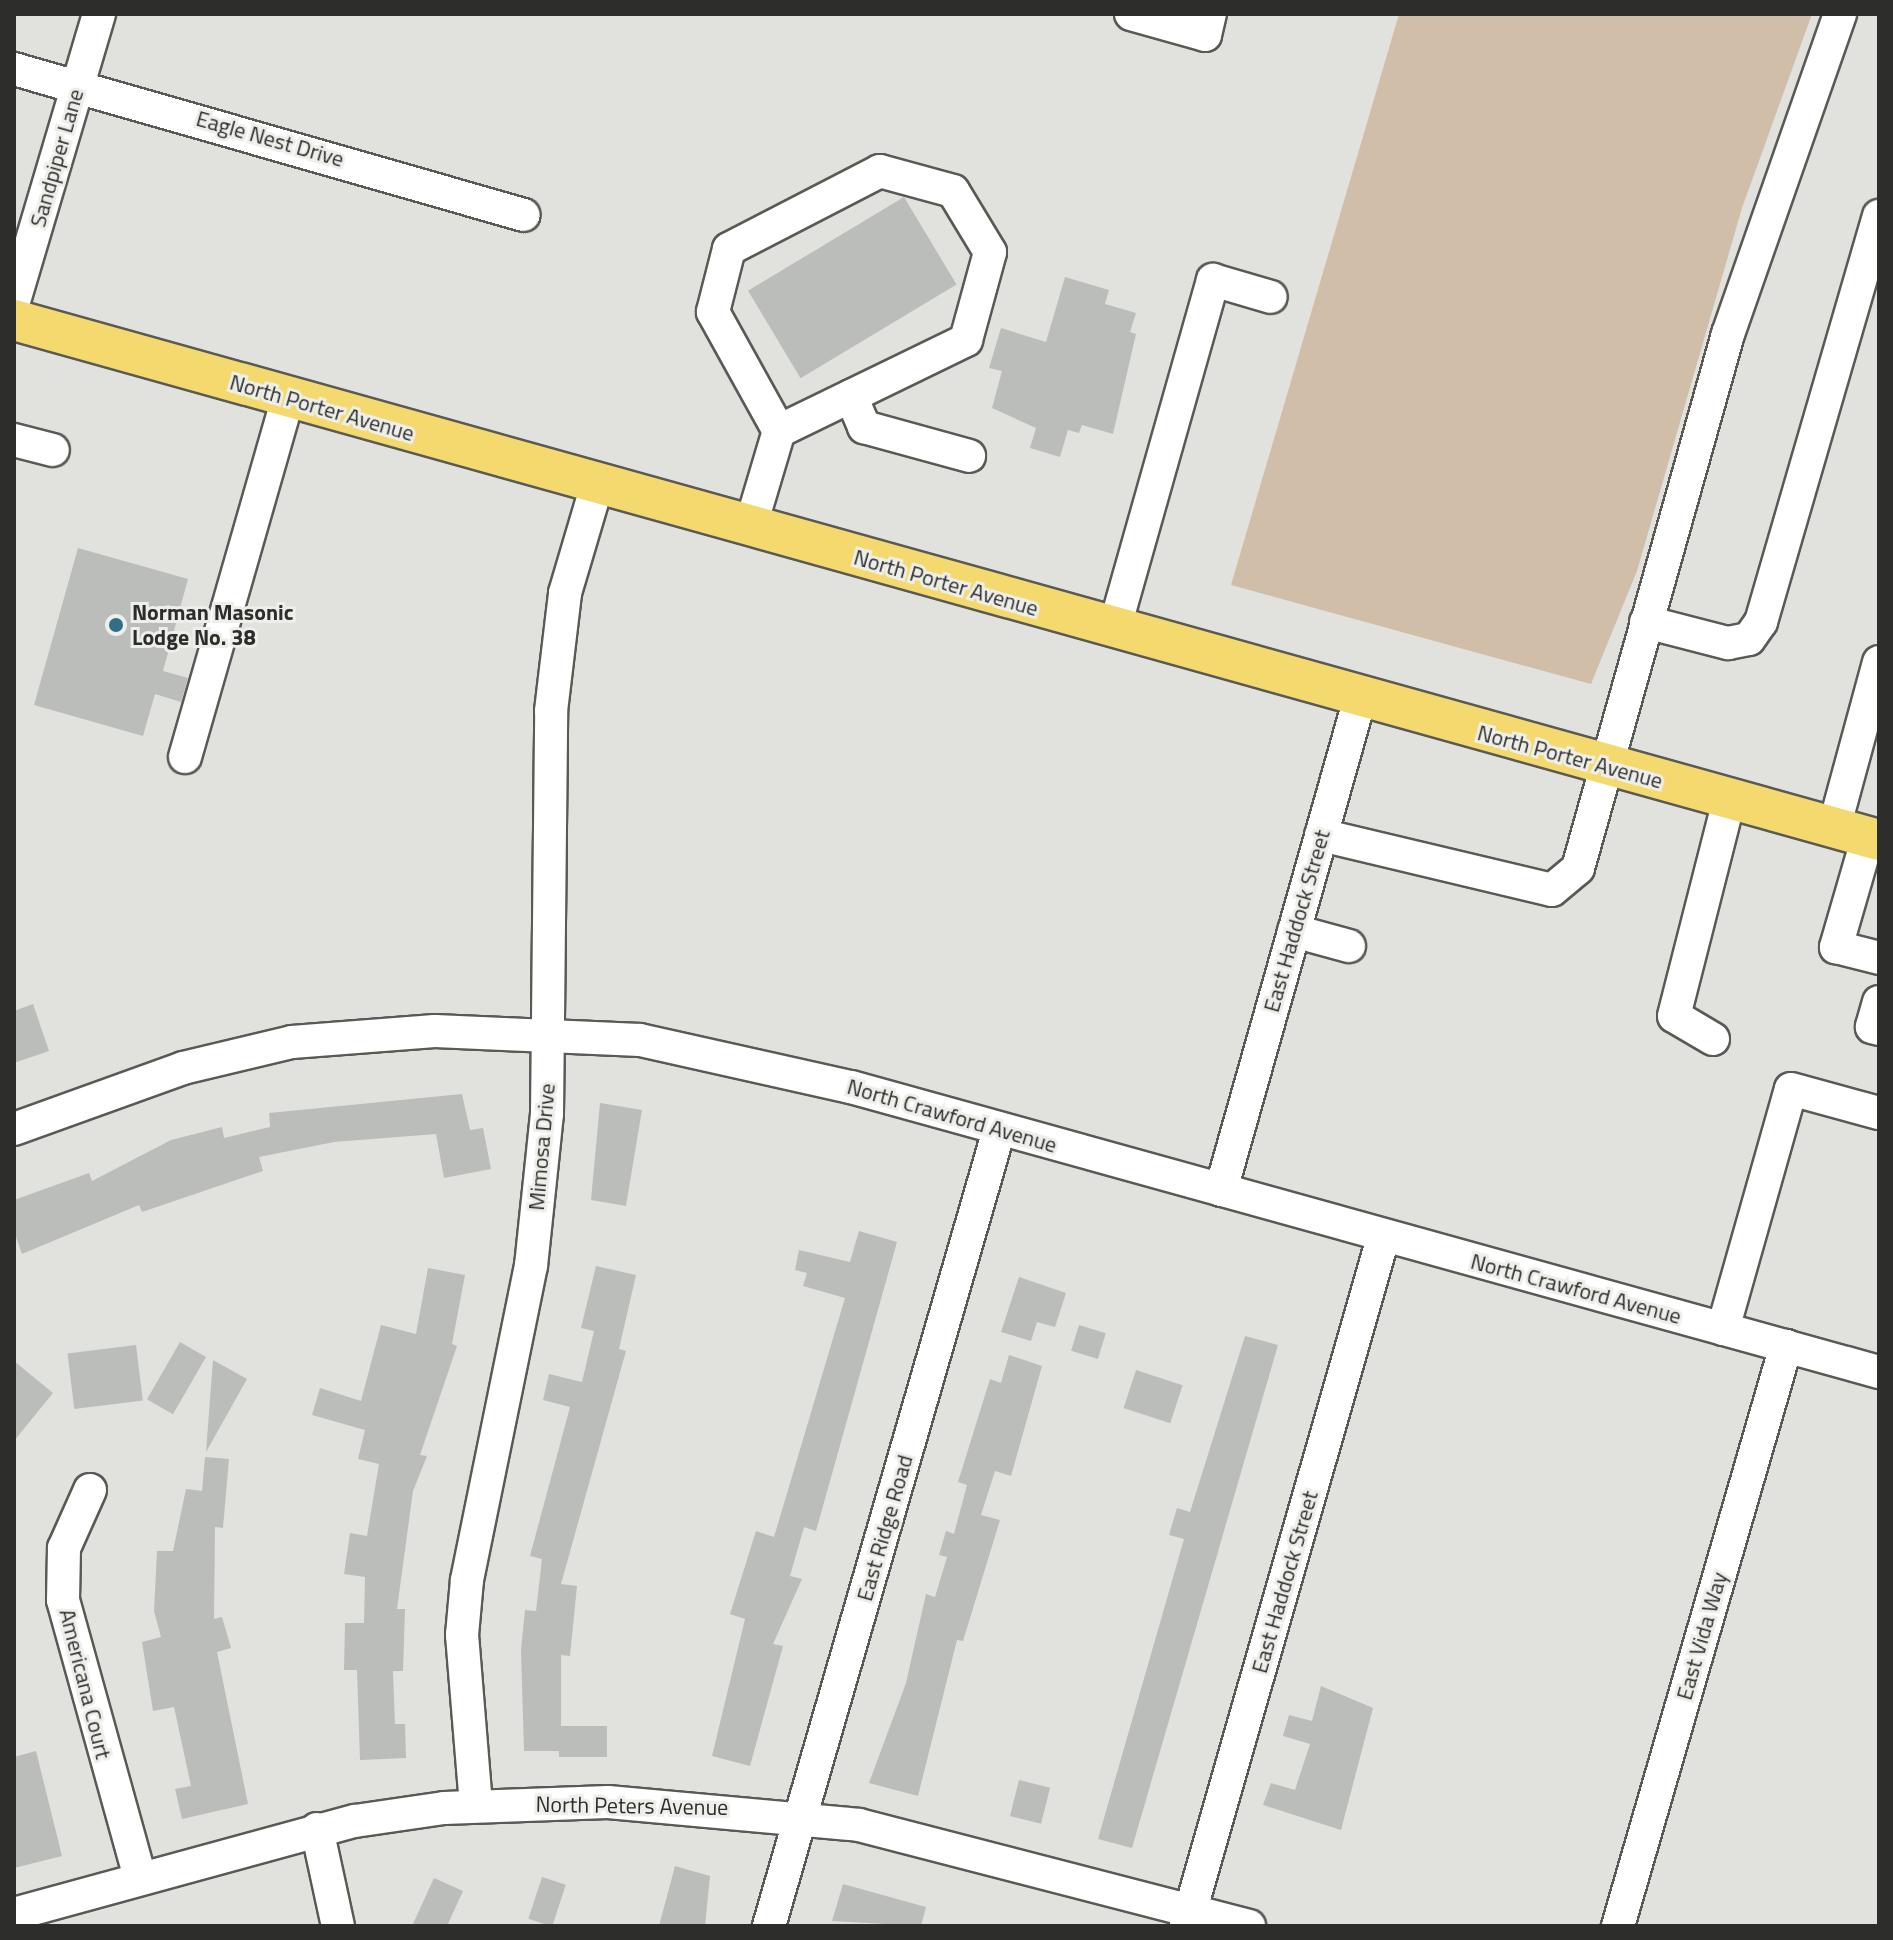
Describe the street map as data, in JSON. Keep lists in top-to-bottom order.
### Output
{
  "streets": {
    "main road": ["North Porter Avenue"],
    "street": [
      "Eagle Nest Drive",
      "Sandpiper Lane",
      "East Haddock Street",
      "North Crawford Avenue",
      "Mimosa Drive",
      "East Ridge Road",
      "East Vida Way",
      "Americana Court",
      "North Peters Avenue"
    ]
  },
  "crossings": [
    ["Eagle Nest Drive", "Sandpiper Lane"],
    ["North Porter Avenue", "East Haddock Street"],
    ["North Porter Avenue", "Mimosa Drive"],
    ["East Haddock Street", "North Crawford Avenue"],
    ["East Haddock Street", "North Peters Avenue"],
    ["North Crawford Avenue", "Mimosa Drive"],
    ["North Crawford Avenue", "East Ridge Road"],
    ["North Crawford Avenue", "East Vida Way"],
    ["Mimosa Drive", "North Peters Avenue"],
    ["East Ridge Road", "North Peters Avenue"],
    ["Americana Court", "North Peters Avenue"]
  ],
  "places": ["Norman Masonic Lodge No. 38"]
}
